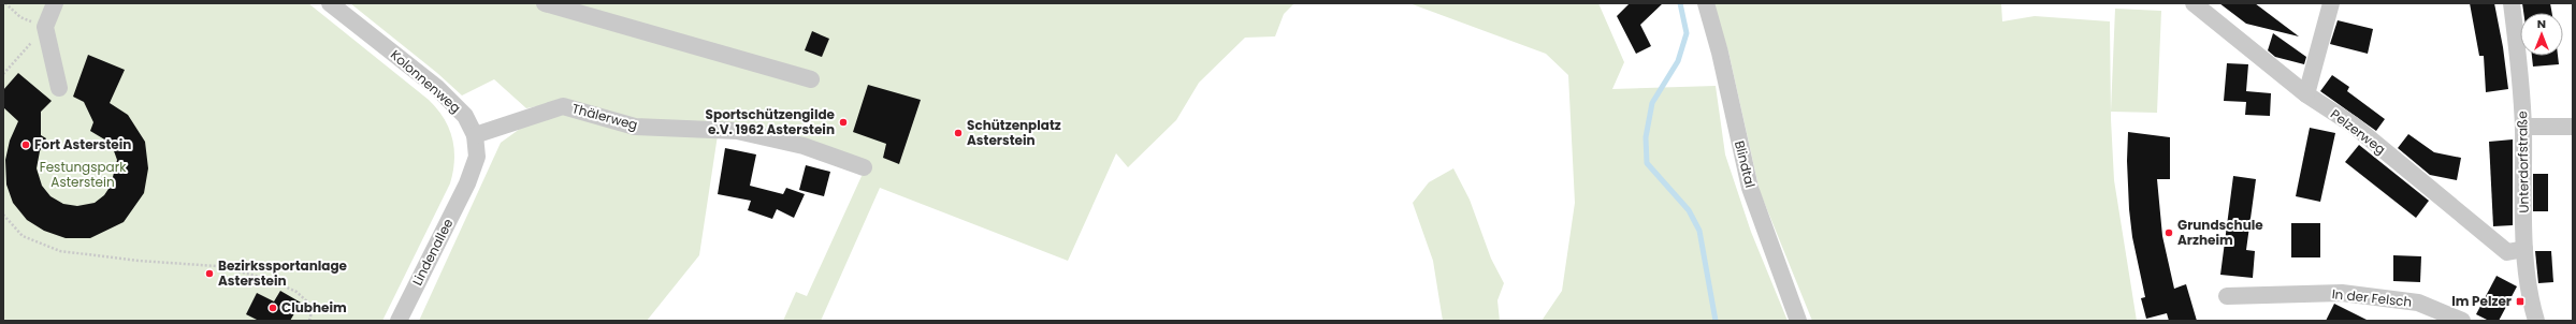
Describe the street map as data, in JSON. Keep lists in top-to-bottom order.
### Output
{
  "streets": {
    "street": [
      "Kolonnenweg",
      "Thälerweg",
      "Pelzerweg",
      "Unterdorfstraße",
      "Blindtal",
      "Lindenallee",
      "In der Felsch"
    ]
  },
  "crossings": [
    ["Kolonnenweg", "Thälerweg"],
    ["Kolonnenweg", "Lindenallee"],
    ["Pelzerweg", "Unterdorfstraße"]
  ],
  "parks": ["Festungspark Asterstein"],
  "places": {
    "other": [
      "Sportschützengilde e.V. 1962 Asterstein",
      "Schützenplatz Asterstein",
      "Fort Asterstein",
      "Grundschule Arzheim",
      "Bezirkssportanlage Asterstein",
      "Clubheim"
    ],
    "transit": ["Im Pelzer"]
  },
  "north": "top"
}
